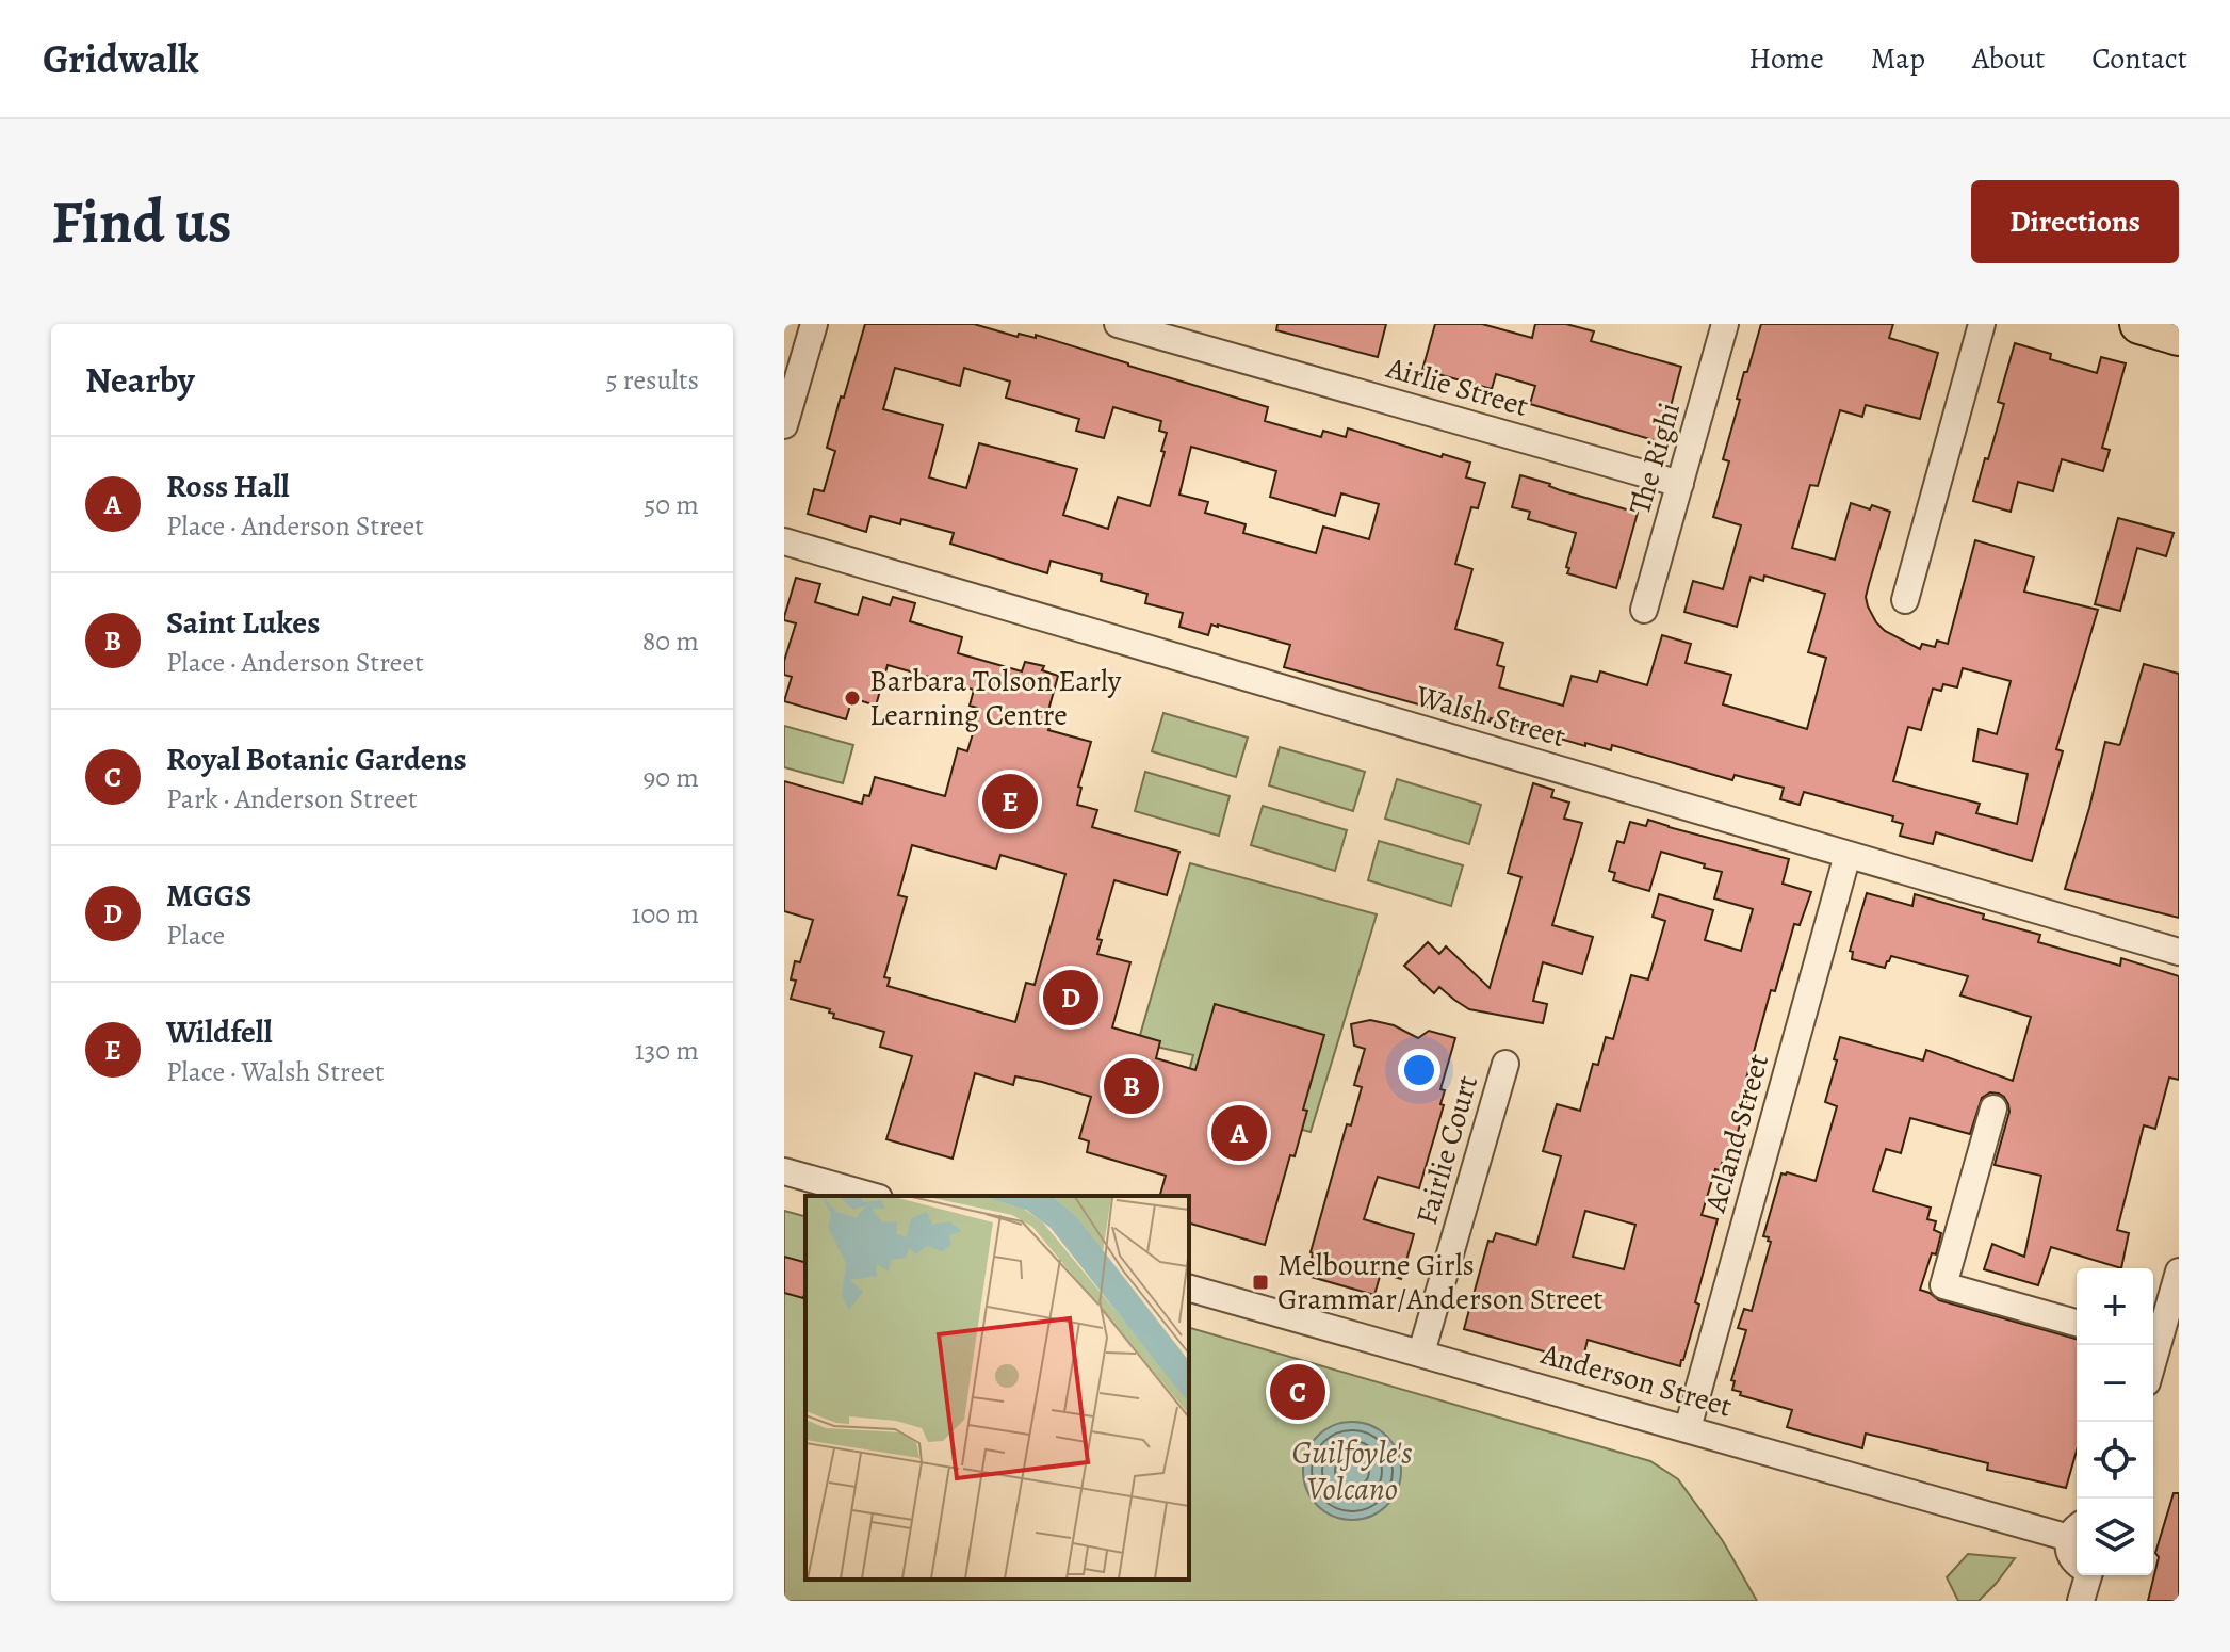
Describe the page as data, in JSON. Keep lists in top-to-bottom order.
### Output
{
  "streets": {
    "street": [
      "Airlie Street",
      "The Righi",
      "Walsh Street",
      "Acland Street",
      "Fairlie Court",
      "Anderson Street"
    ]
  },
  "crossings": [
    ["Airlie Street", "The Righi"],
    ["Walsh Street", "Acland Street"],
    ["Acland Street", "Anderson Street"],
    ["Fairlie Court", "Anderson Street"]
  ],
  "water": ["Guilfoyle's Volcano"],
  "places": {
    "other": ["Barbara Tolson Early Learning Centre"],
    "transit": ["Melbourne Girls Grammar/Anderson Street"]
  },
  "page": {
    "header": "Gridwalk",
    "nav": [
      "Home",
      "Map",
      "About",
      "Contact"
    ],
    "buttons": "Directions",
    "title": "Find us",
    "heading": ["Nearby", "5 results"],
    "list": [
      {
        "mark": "A",
        "name": "Ross Hall",
        "note": "Place · Anderson Street",
        "value": "50 m"
      },
      {
        "mark": "B",
        "name": "Saint Lukes",
        "note": "Place · Anderson Street",
        "value": "80 m"
      },
      {
        "mark": "C",
        "name": "Royal Botanic Gardens",
        "note": "Park · Anderson Street",
        "value": "90 m"
      },
      {
        "mark": "D",
        "name": "MGGS",
        "note": "Place",
        "value": "100 m"
      },
      {
        "mark": "E",
        "name": "Wildfell",
        "note": "Place · Walsh Street",
        "value": "130 m"
      }
    ],
    "pins": [
      "E",
      "D",
      "B",
      "A",
      "C"
    ],
    "map_buttons": ["+", "−"]
  }
}
